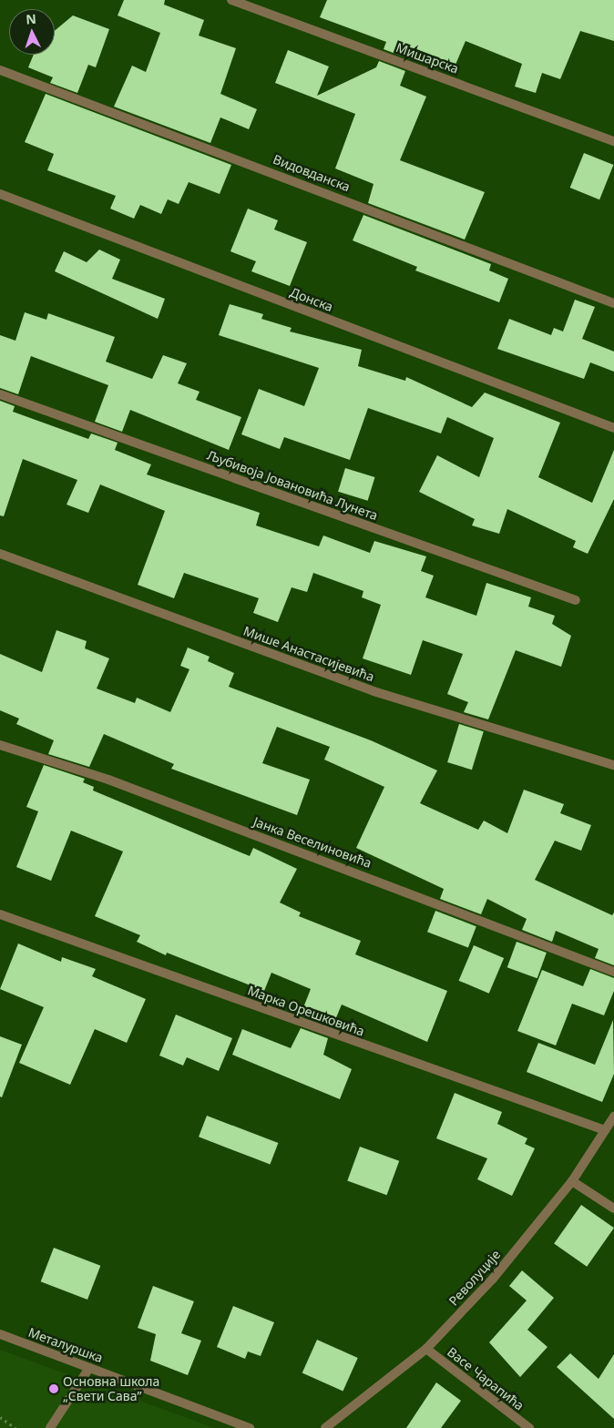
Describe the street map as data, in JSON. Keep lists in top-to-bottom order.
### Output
{
  "streets": {
    "street": [
      "Мишарска",
      "Видовданска",
      "Донска",
      "Љубивоја Јовановића Лунета",
      "Мише Анастасијевића",
      "Јанка Веселиновића",
      "Марка Орешковића",
      "Револуције",
      "Металуршка",
      "Васе Чарапића"
    ]
  },
  "crossings": [
    ["Марка Орешковића", "Револуције"],
    ["Револуције", "Васе Чарапића"]
  ],
  "places": ["Основна школа „Свети Сава”"],
  "north": "top"
}
